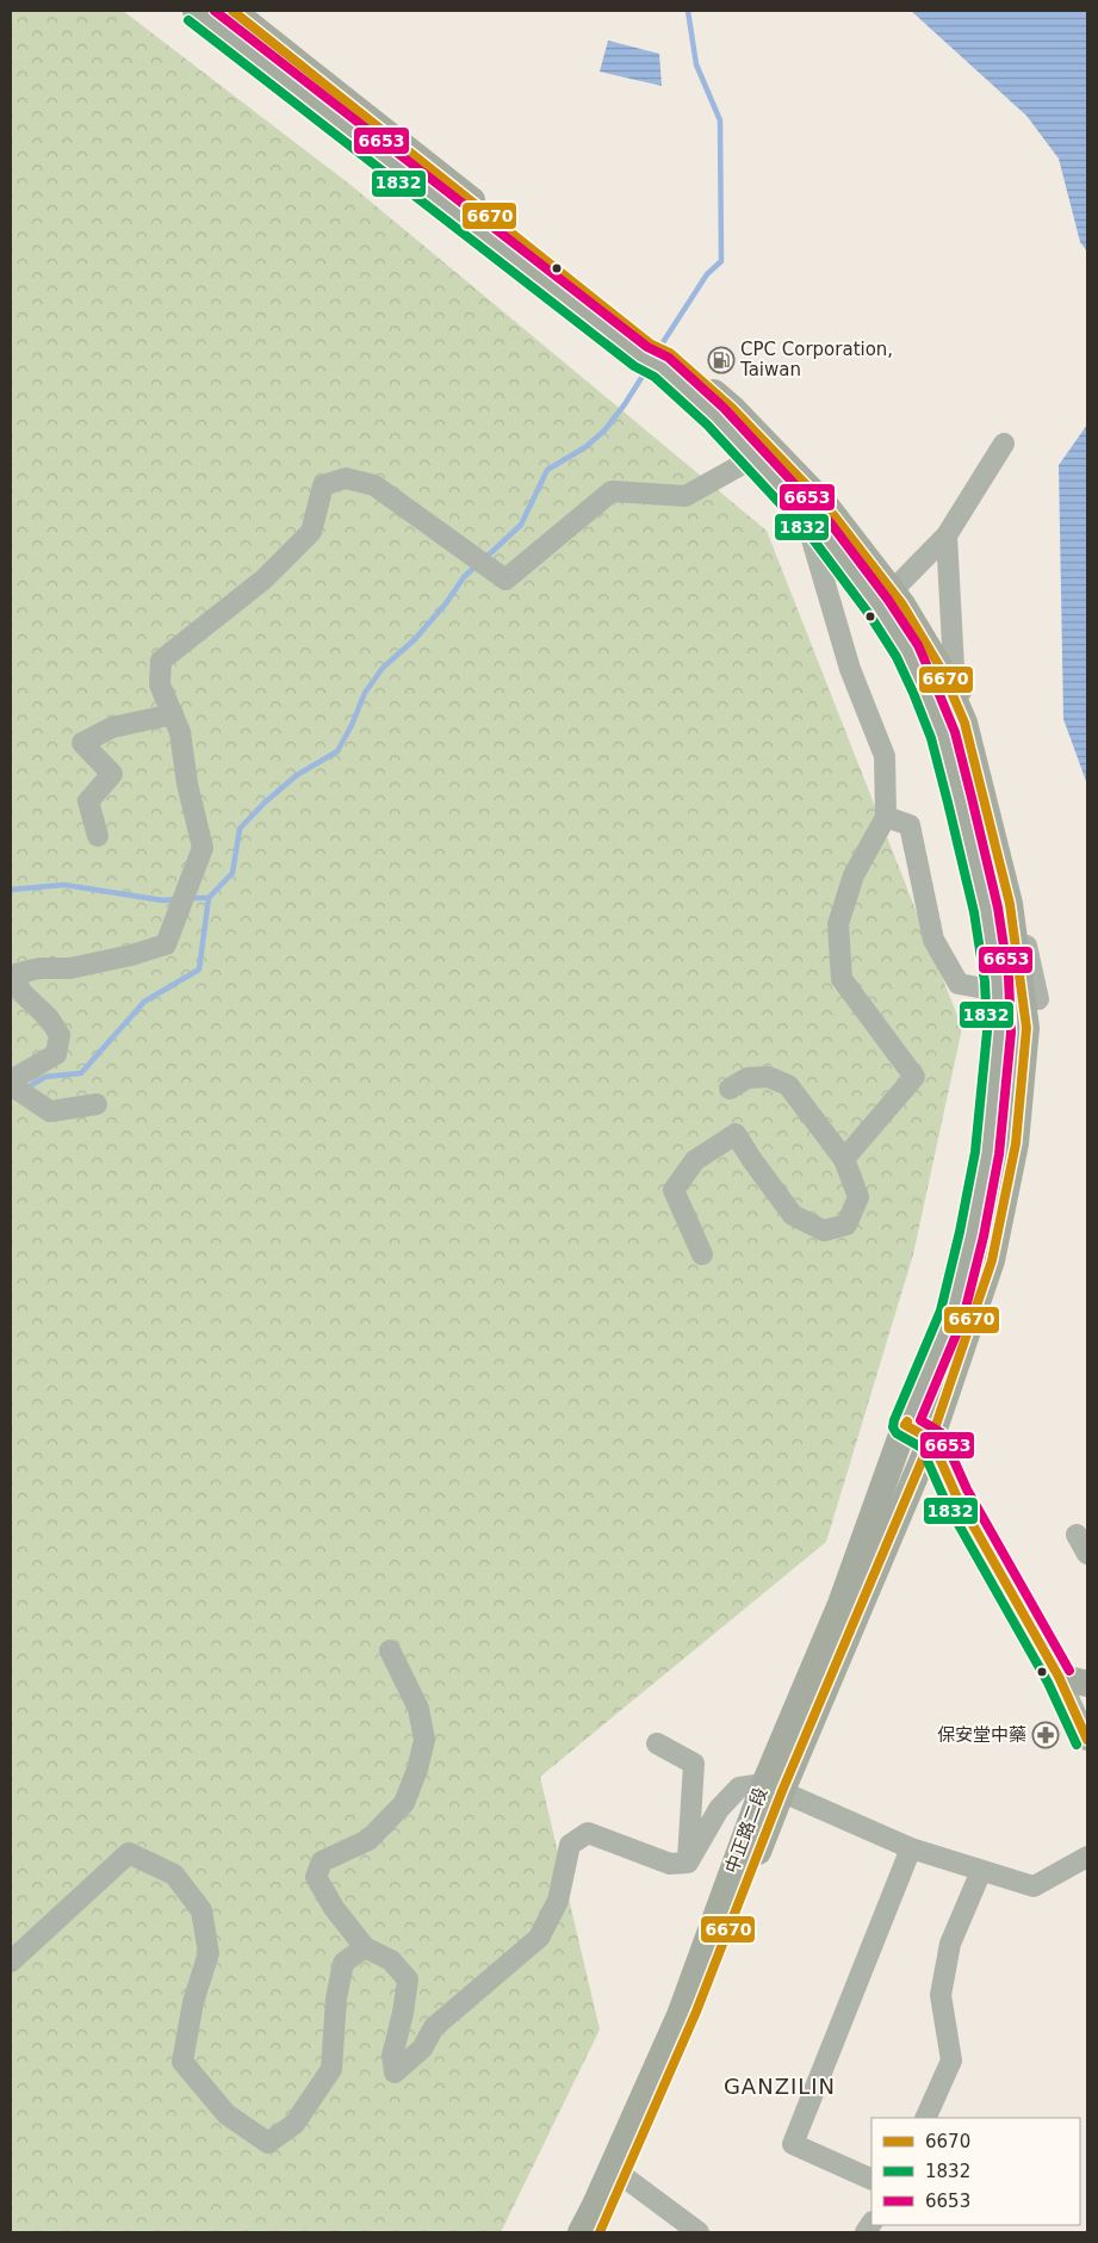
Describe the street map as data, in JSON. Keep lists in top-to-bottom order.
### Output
{
  "streets": {
    "main road": ["中正路二段"]
  },
  "districts": ["GANZILIN"],
  "places": {
    "fuel station": ["CPC Corporation, Taiwan"],
    "pharmacy": ["保安堂中藥"]
  },
  "lines": ["transit line 6670", "transit line 6653", "transit line 1832"],
  "legend": ["6670", "1832", "6653"]
}
